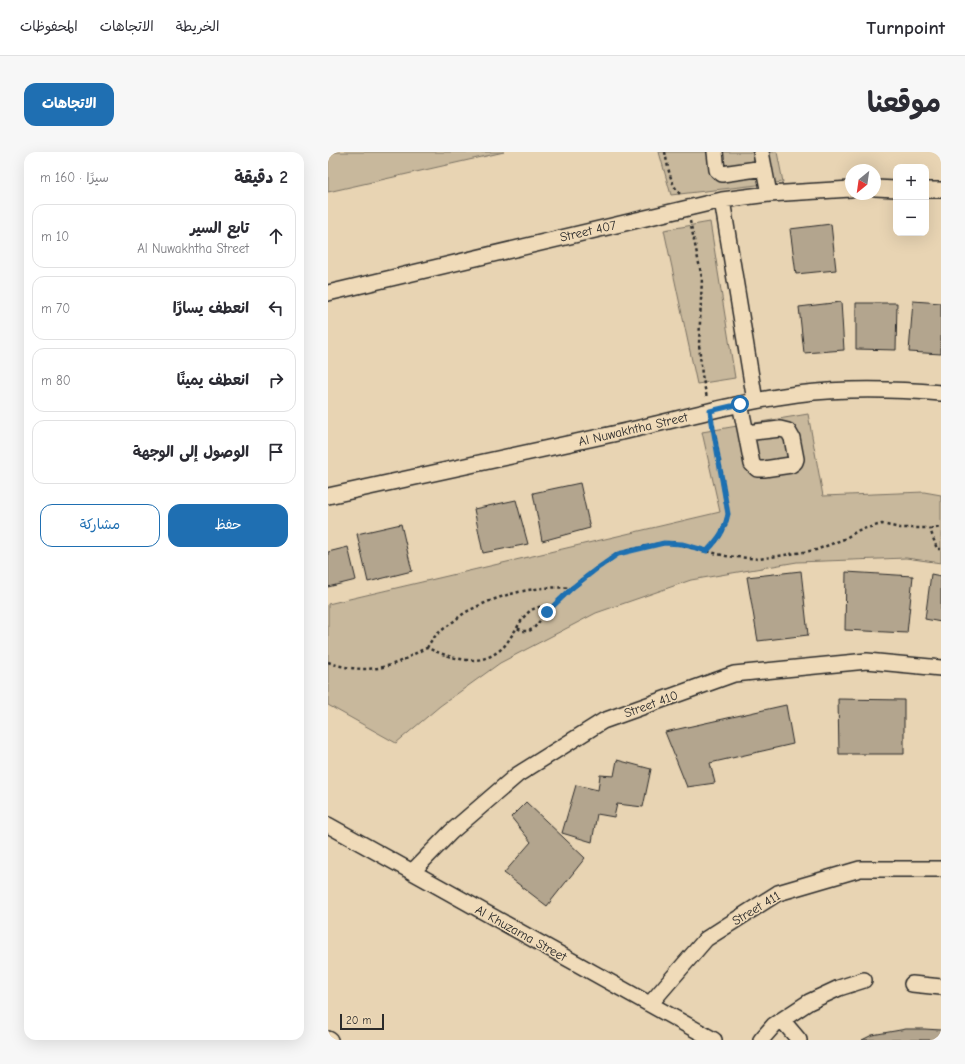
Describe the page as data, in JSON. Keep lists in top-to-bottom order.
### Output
{
  "streets": {
    "street": [
      "Street 407",
      "Al Nuwakhtha Street",
      "Street 410",
      "Street 411",
      "Al Khuzama Street"
    ]
  },
  "crossings": [
    ["Street 410", "Al Khuzama Street"],
    ["Street 411", "Al Khuzama Street"]
  ],
  "scale_bar": "20 m",
  "north": "bottom left",
  "page": {
    "header": "Turnpoint",
    "nav": ["الخريطة", "الاتجاهات", "المحفوظات"],
    "title": "موقعنا",
    "buttons": [
      "الاتجاهات",
      ["حفظ", "مشاركة"]
    ],
    "heading": ["2 دقيقة", "سيرًا · 160 m"],
    "map_buttons": ["+", "−"],
    "list": [
      ["تابع السير", "Al Nuwakhtha Street", "10 m"],
      ["انعطف يسارًا", "70 m"],
      ["انعطف يمينًا", "80 m"],
      "الوصول إلى الوجهة"
    ],
    "scale": "20 m"
  }
}
